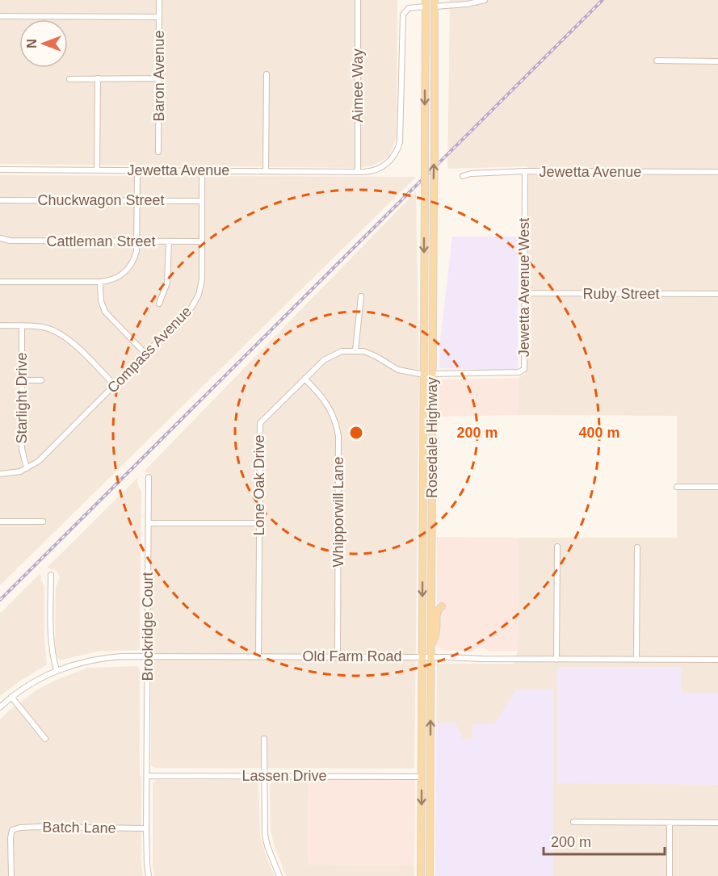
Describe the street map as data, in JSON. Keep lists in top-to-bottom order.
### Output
{
  "streets": {
    "main road": ["Rosedale Highway"],
    "street": [
      "Baron Avenue",
      "Aimee Way",
      "Jewetta Avenue",
      "Chuckwagon Street",
      "Cattleman Street",
      "Jewetta Avenue West",
      "Ruby Street",
      "Compass Avenue",
      "Starlight Drive",
      "Lone Oak Drive",
      "Whipporwill Lane",
      "Brockridge Court",
      "Old Farm Road",
      "Lassen Drive",
      "Batch Lane"
    ]
  },
  "crossings": [
    ["Aimee Way", "Jewetta Avenue"],
    ["Jewetta Avenue", "Jewetta Avenue West"],
    ["Jewetta Avenue", "Compass Avenue"],
    ["Jewetta Avenue", "Rosedale Highway"],
    ["Chuckwagon Street", "Compass Avenue"],
    ["Cattleman Street", "Compass Avenue"],
    ["Jewetta Avenue West", "Ruby Street"],
    ["Jewetta Avenue West", "Rosedale Highway"],
    ["Compass Avenue", "Starlight Drive"],
    ["Rosedale Highway", "Old Farm Road"],
    ["Rosedale Highway", "Lassen Drive"],
    ["Lone Oak Drive", "Whipporwill Lane"],
    ["Lone Oak Drive", "Old Farm Road"],
    ["Whipporwill Lane", "Old Farm Road"],
    ["Brockridge Court", "Old Farm Road"],
    ["Brockridge Court", "Lassen Drive"],
    ["Brockridge Court", "Batch Lane"]
  ],
  "scale_bar": "200 m",
  "north": "left",
  "rings": ["200 m", "400 m"]
}
